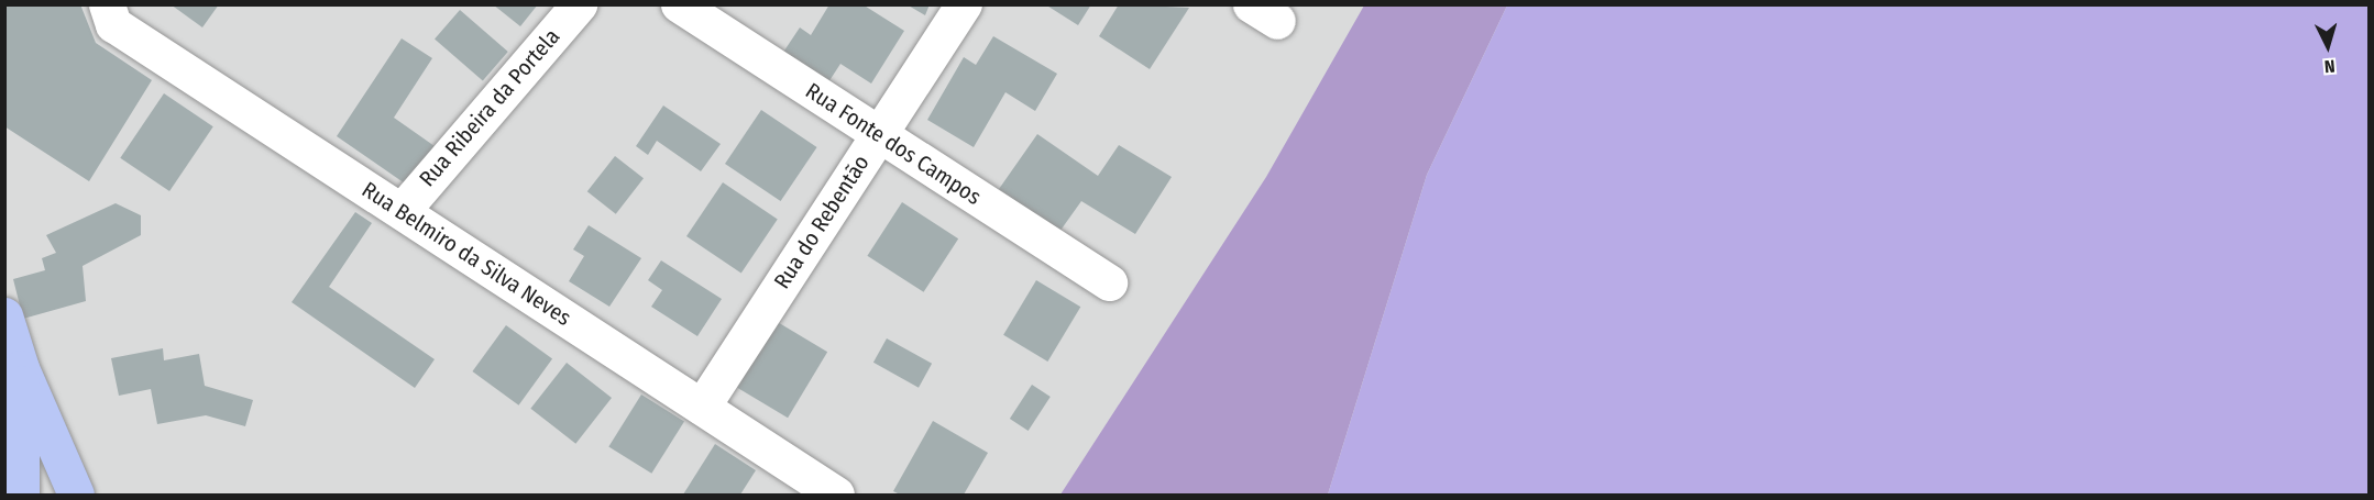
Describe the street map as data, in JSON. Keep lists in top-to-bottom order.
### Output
{
  "streets": {
    "street": [
      "Rua Ribeira da Portela",
      "Rua Fonte dos Campos",
      "Rua do Rebentão",
      "Rua Belmiro da Silva Neves"
    ]
  },
  "crossings": [
    ["Rua Ribeira da Portela", "Rua Belmiro da Silva Neves"],
    ["Rua Fonte dos Campos", "Rua do Rebentão"],
    ["Rua do Rebentão", "Rua Belmiro da Silva Neves"]
  ],
  "north": "bottom"
}
